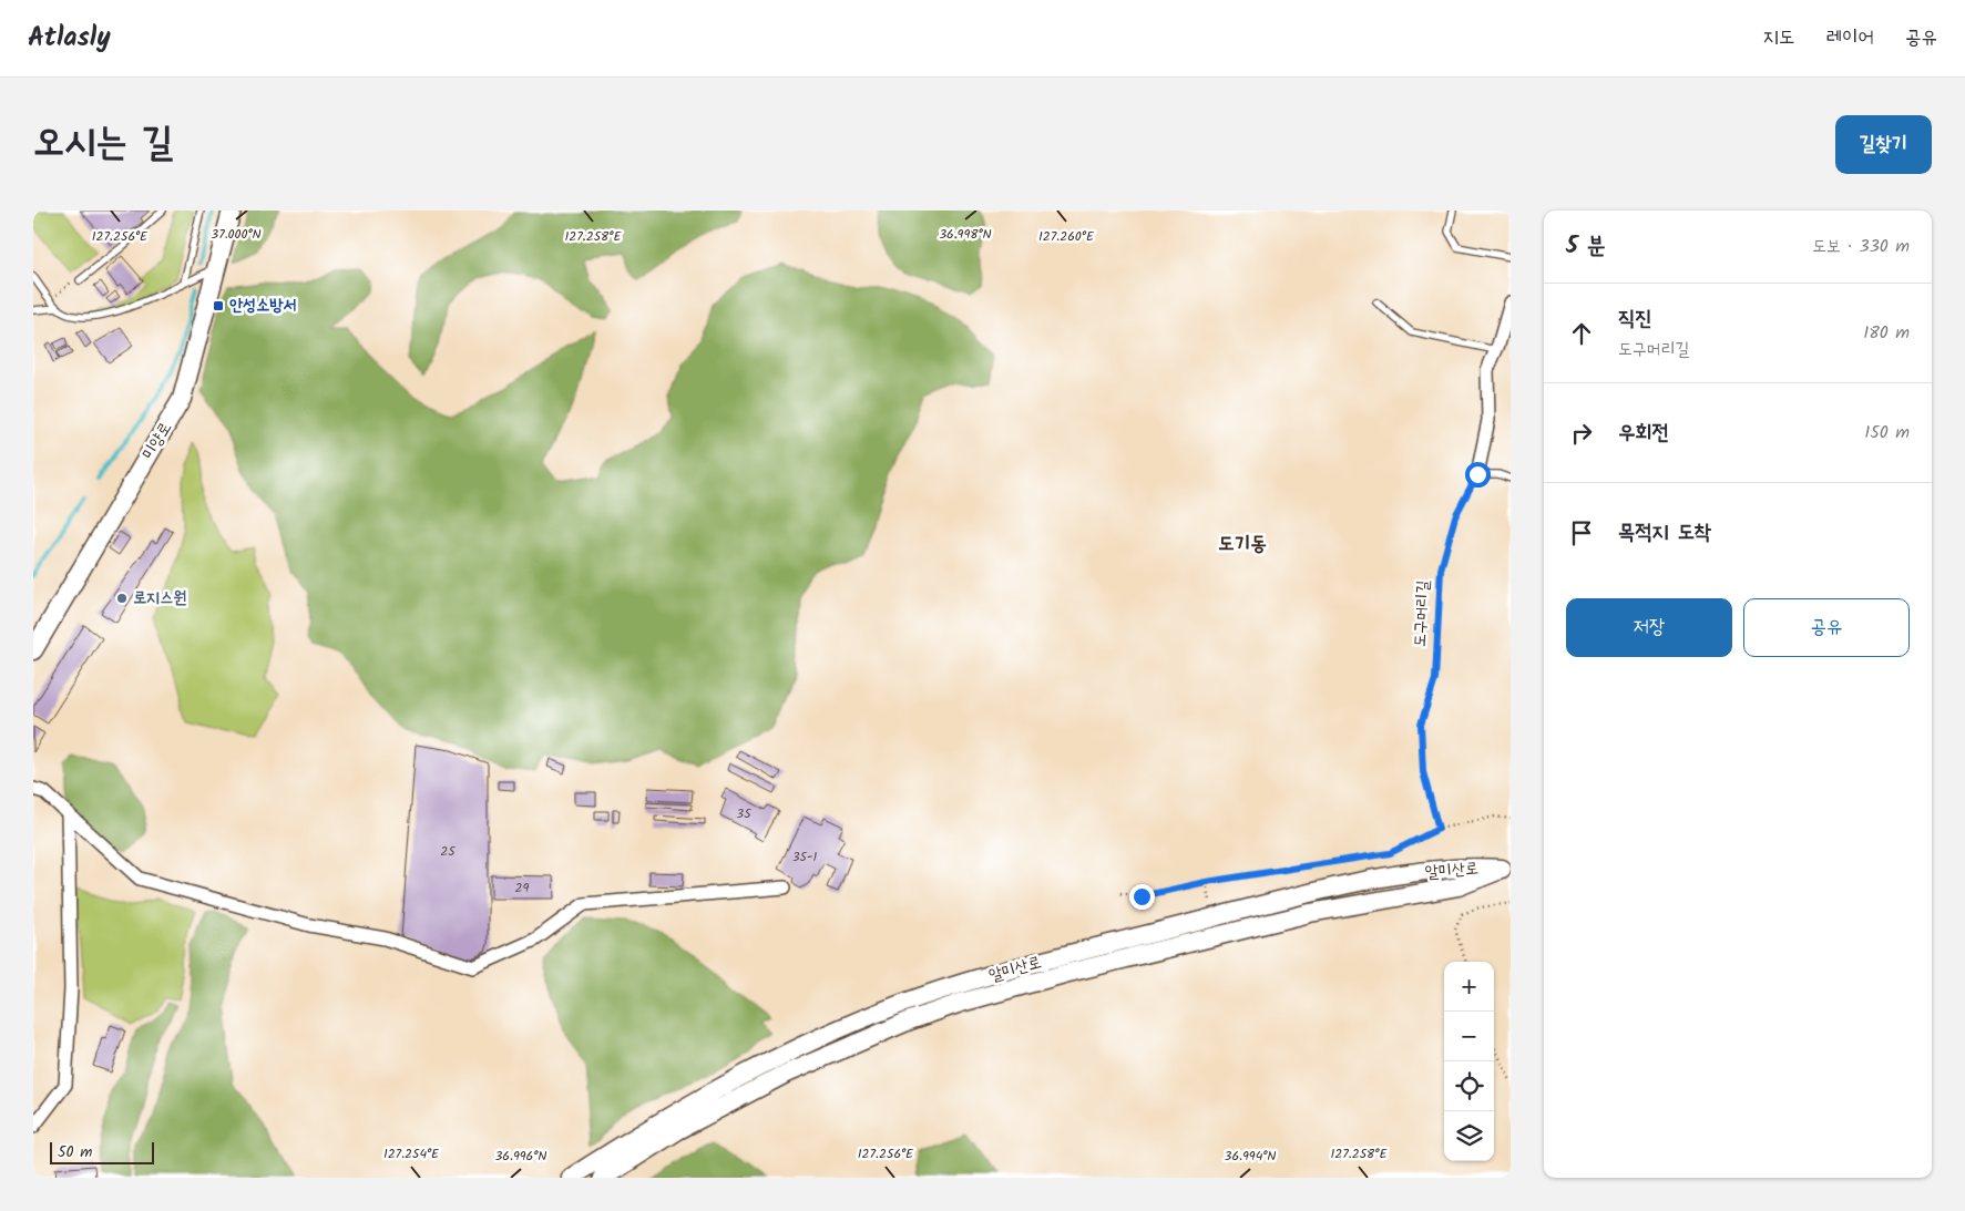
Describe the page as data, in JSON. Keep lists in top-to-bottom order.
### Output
{
  "streets": {
    "main road": ["미양로", "알미산로"],
    "path": ["도구머리길"]
  },
  "districts": ["도기동"],
  "places": {
    "transit": ["안성소방서"],
    "other": ["로지스원"]
  },
  "house_numbers": [
    "35",
    "25",
    "35-1",
    "29"
  ],
  "scale_bar": "50 m",
  "page": {
    "header": "Atlasly",
    "nav": ["지도", "레이어", "공유"],
    "title": "오시는 길",
    "buttons": [
      "길찾기",
      ["저장", "공유"]
    ],
    "heading": ["5 분", "도보 · 330 m"],
    "list": [
      ["직진", "도구머리길", "180 m"],
      ["우회전", "150 m"],
      "목적지 도착"
    ],
    "map_buttons": ["+", "−"],
    "scale": "50 m"
  },
  "coordinates": [
    "37.000°N",
    "36.998°N",
    "127.256°E",
    "127.258°E",
    "127.260°E",
    "127.254°E",
    "36.996°N",
    "36.994°N"
  ]
}
